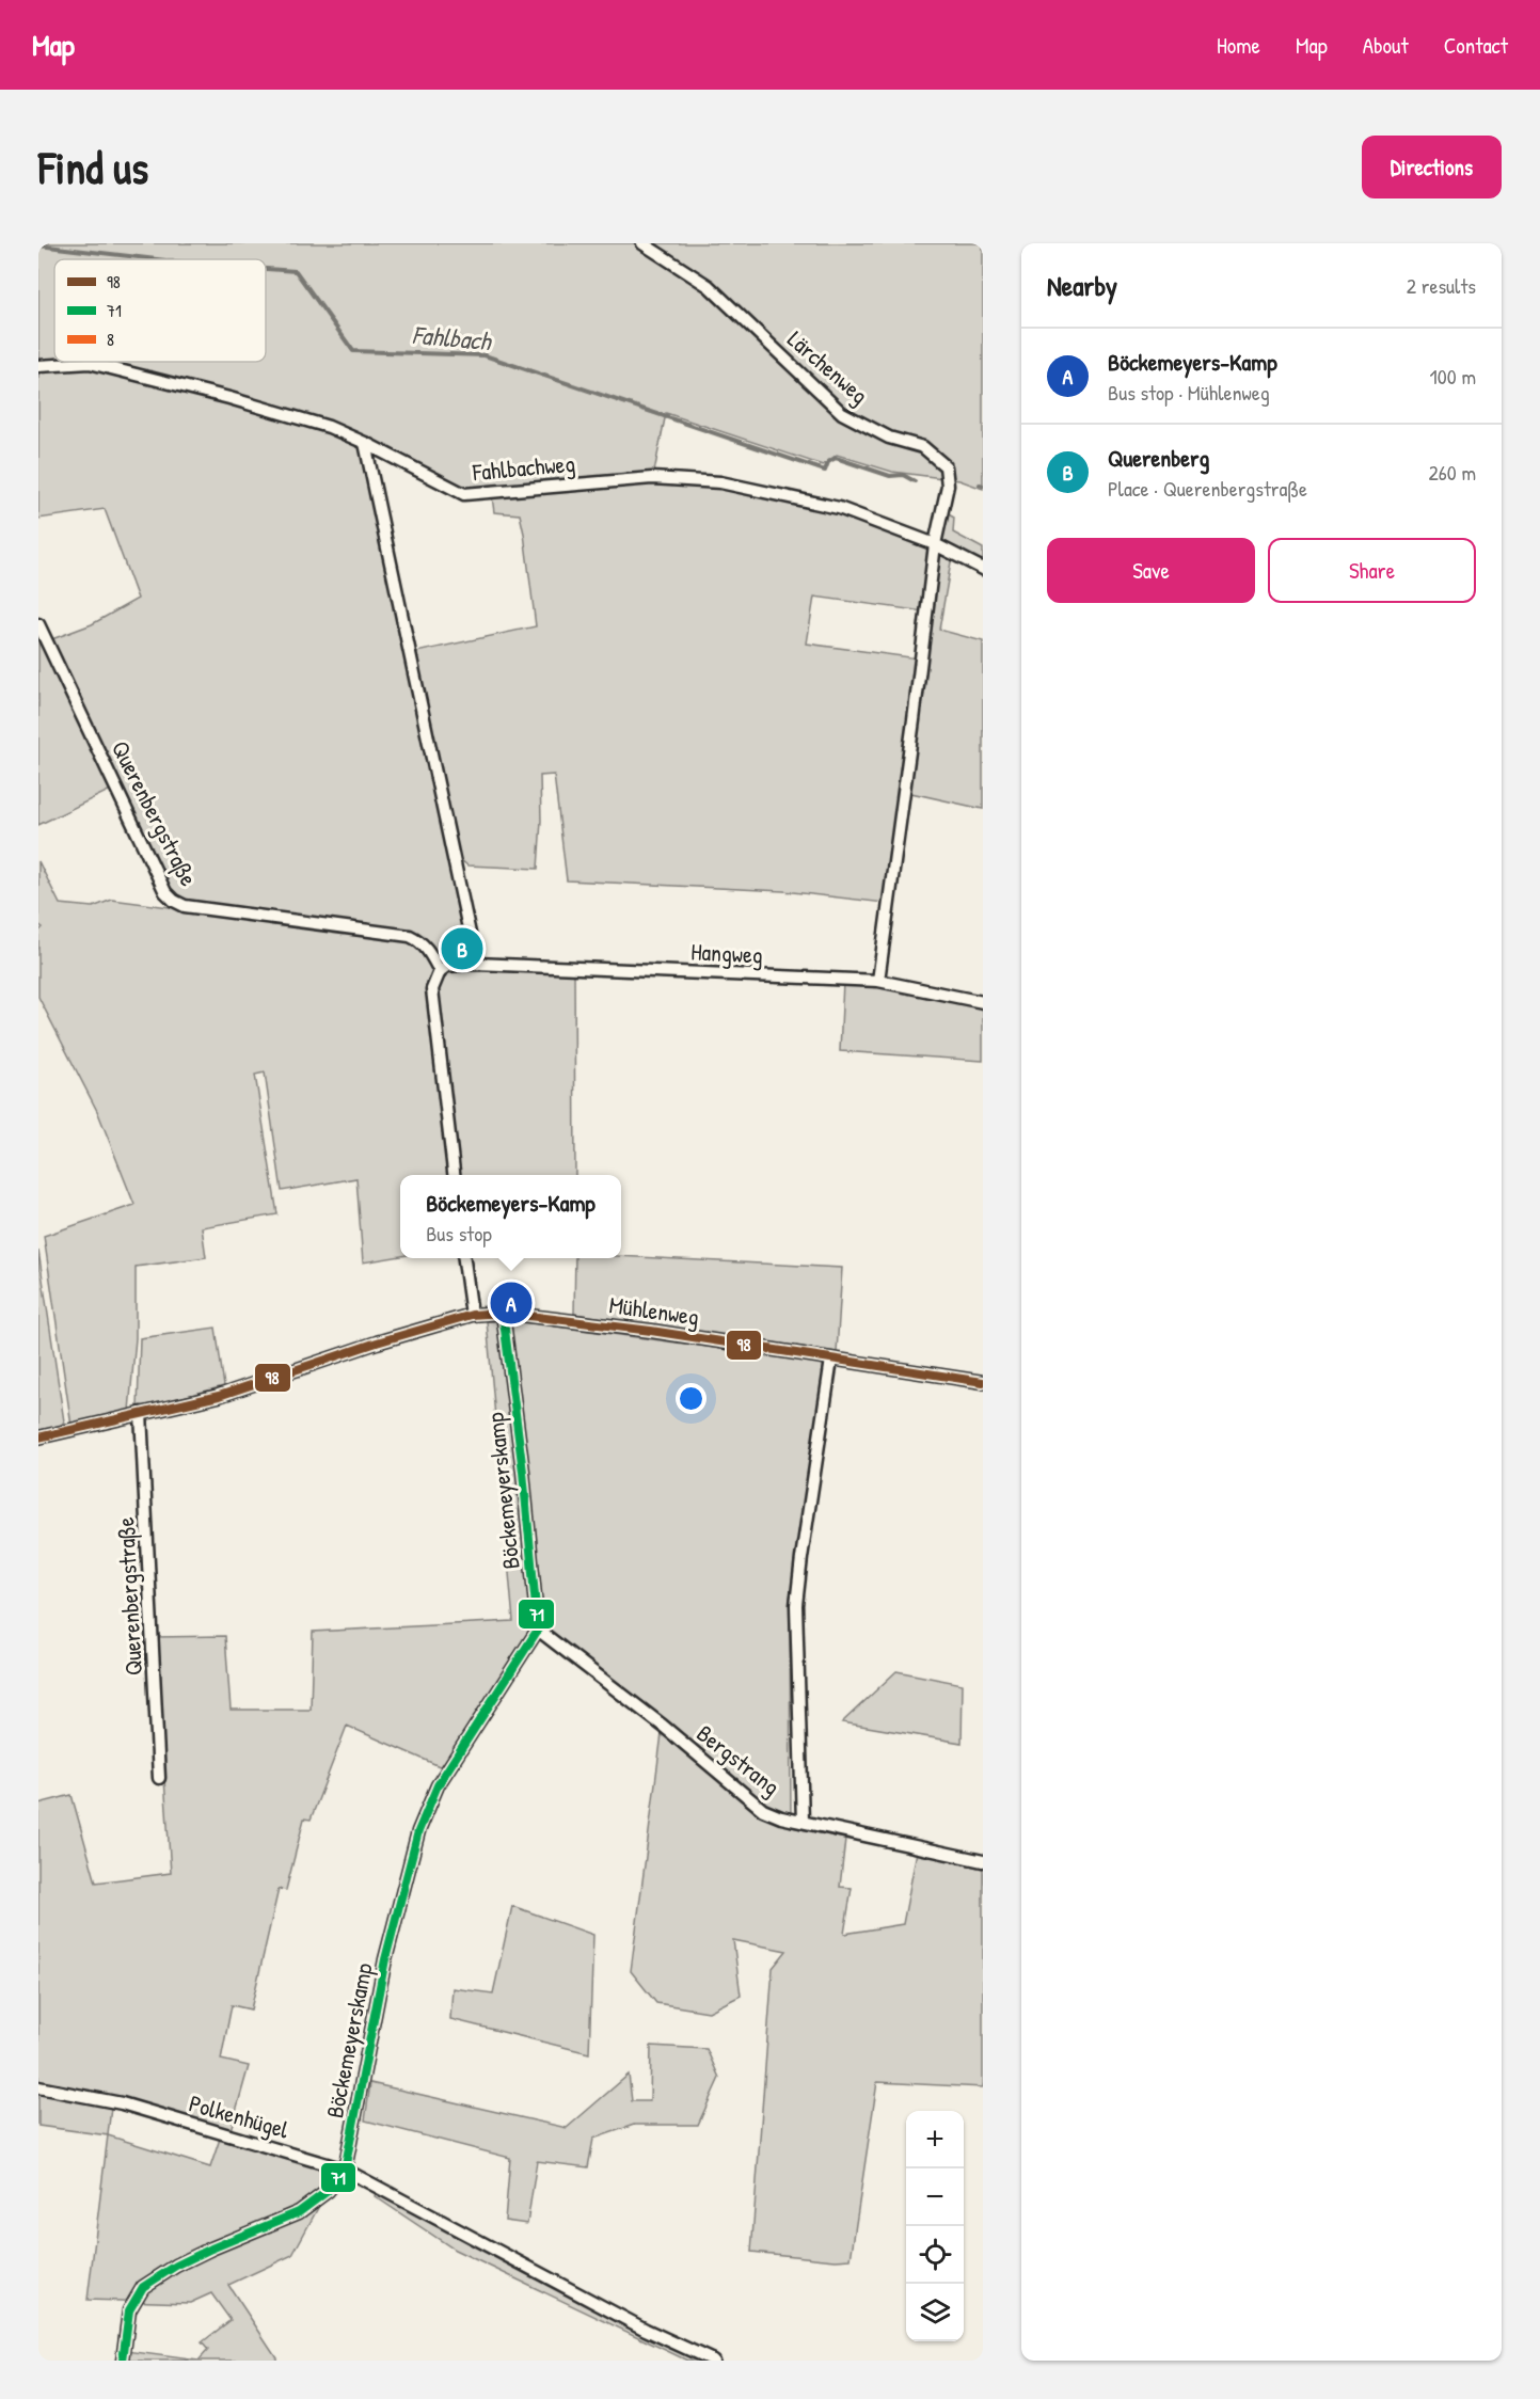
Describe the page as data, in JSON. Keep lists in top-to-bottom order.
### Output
{
  "streets": {
    "street": [
      "Lärchenweg",
      "Fahlbachweg",
      "Querenbergstraße",
      "Hangweg",
      "Mühlenweg",
      "Böckemeyerskamp",
      "Bergstrang",
      "Polkenhügel"
    ]
  },
  "crossings": [
    ["Lärchenweg", "Fahlbachweg"],
    ["Lärchenweg", "Hangweg"],
    ["Mühlenweg", "Böckemeyerskamp"],
    ["Böckemeyerskamp", "Bergstrang"],
    ["Böckemeyerskamp", "Polkenhügel"]
  ],
  "water": ["Fahlbach"],
  "lines": ["transit line 98", "transit line 71"],
  "legend": ["98", "71", "8"],
  "page": {
    "header": "Map",
    "nav": [
      "Home",
      "Map",
      "About",
      "Contact"
    ],
    "buttons": [
      "Directions",
      ["Save", "Share"]
    ],
    "title": "Find us",
    "heading": ["Nearby", "2 results"],
    "list": [
      {
        "mark": "A",
        "name": "Böckemeyers-Kamp",
        "note": "Bus stop · Mühlenweg",
        "value": "100 m"
      },
      {
        "mark": "B",
        "name": "Querenberg",
        "note": "Place · Querenbergstraße",
        "value": "260 m"
      }
    ],
    "pins": ["B", "A"],
    "popup": ["Böckemeyers-Kamp", "Bus stop"],
    "map_buttons": ["+", "−"]
  }
}
